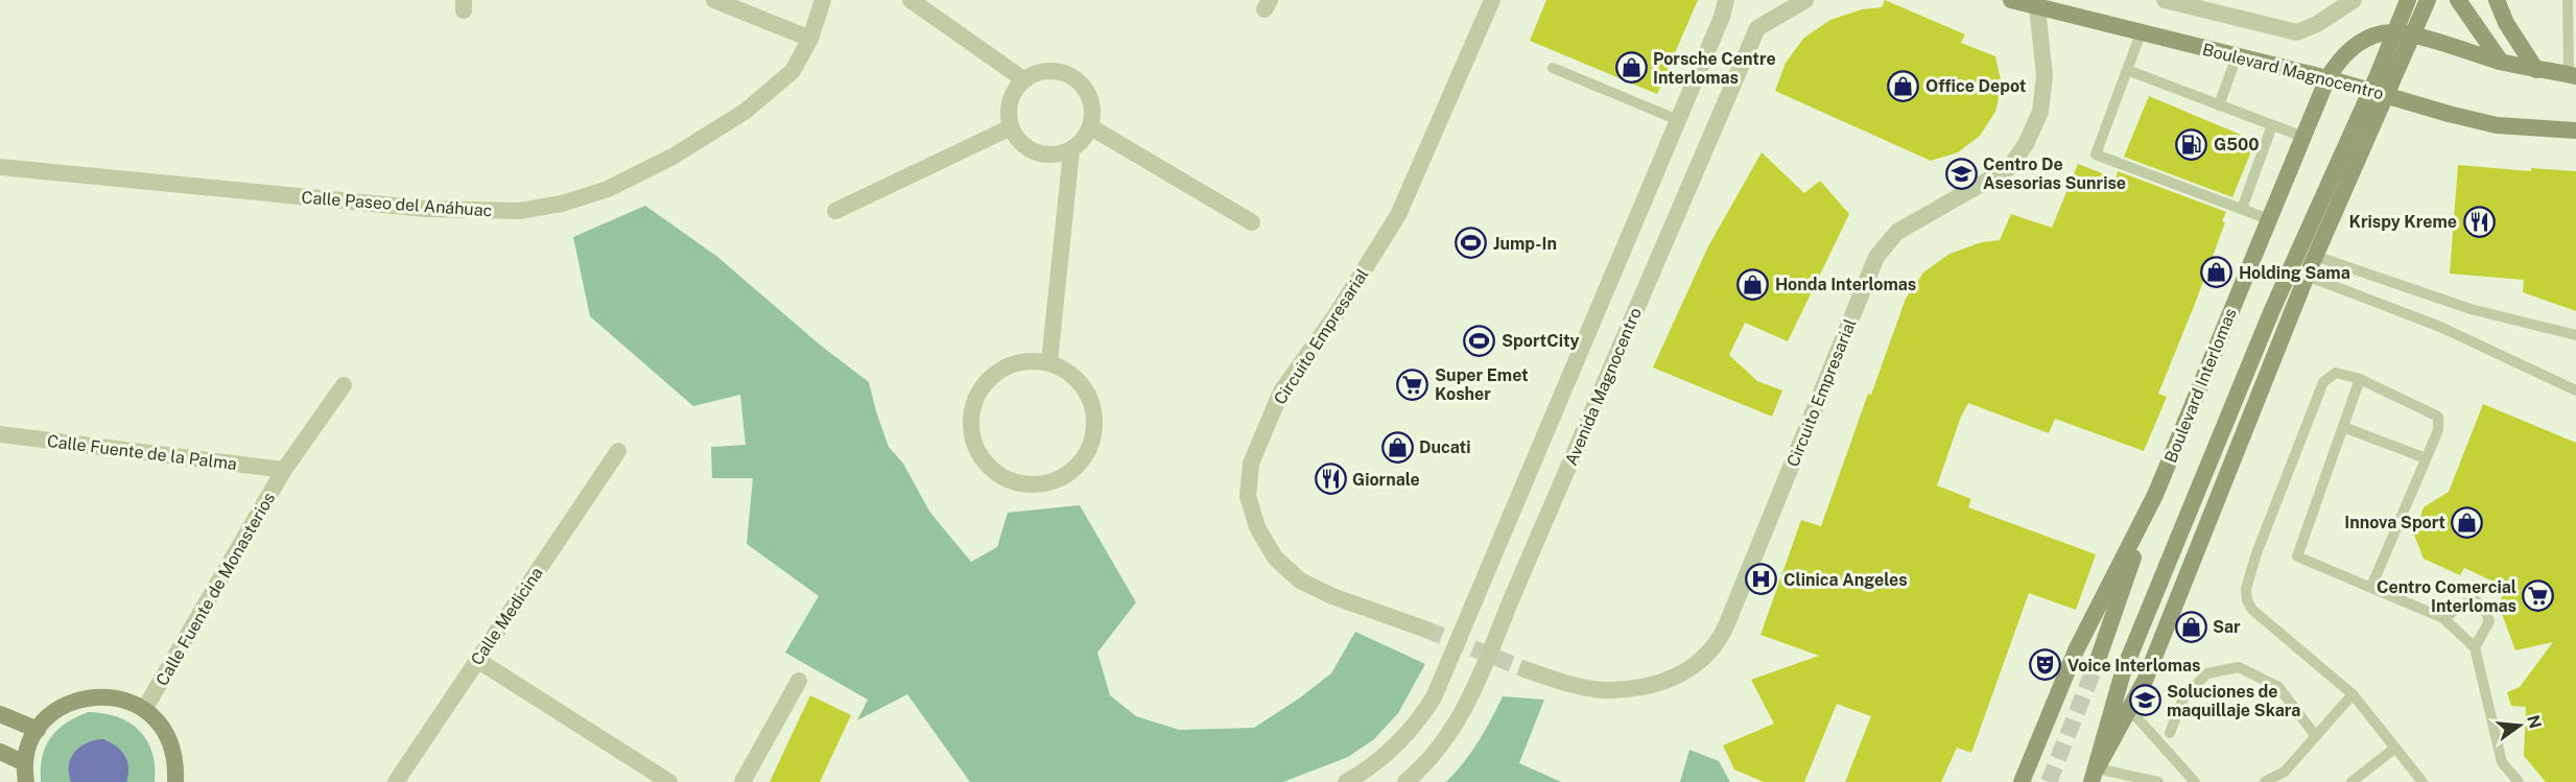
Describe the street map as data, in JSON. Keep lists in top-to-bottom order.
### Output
{
  "streets": {
    "main road": ["Boulevard Magnocentro", "Boulevard Interlomas"],
    "street": [
      "Calle Paseo del Anáhuac",
      "Circuito Empresarial",
      "Avenida Magnocentro",
      "Calle Fuente de la Palma",
      "Calle Fuente de Monasterios",
      "Calle Medicina"
    ]
  },
  "crossings": [
    ["Boulevard Magnocentro", "Circuito Empresarial"],
    ["Boulevard Magnocentro", "Boulevard Interlomas"],
    ["Calle Fuente de la Palma", "Calle Fuente de Monasterios"]
  ],
  "places": {
    "shop": [
      "Porsche Centre Interlomas",
      "Office Depot",
      "Holding Sama",
      "Honda Interlomas",
      "Ducati",
      "Innova Sport",
      "Sar"
    ],
    "fuel station": ["G500"],
    "school or university": ["Centro De Asesorias Sunrise", "Soluciones de maquillaje Skara"],
    "restaurant": ["Krispy Kreme", "Giornale"],
    "sports": ["Jump-In", "SportCity"],
    "supermarket": ["Super Emet Kosher", "Centro Comercial Interlomas"],
    "hospital": ["Clinica Angeles"],
    "theatre": ["Voice Interlomas"]
  },
  "north": "right"
}
